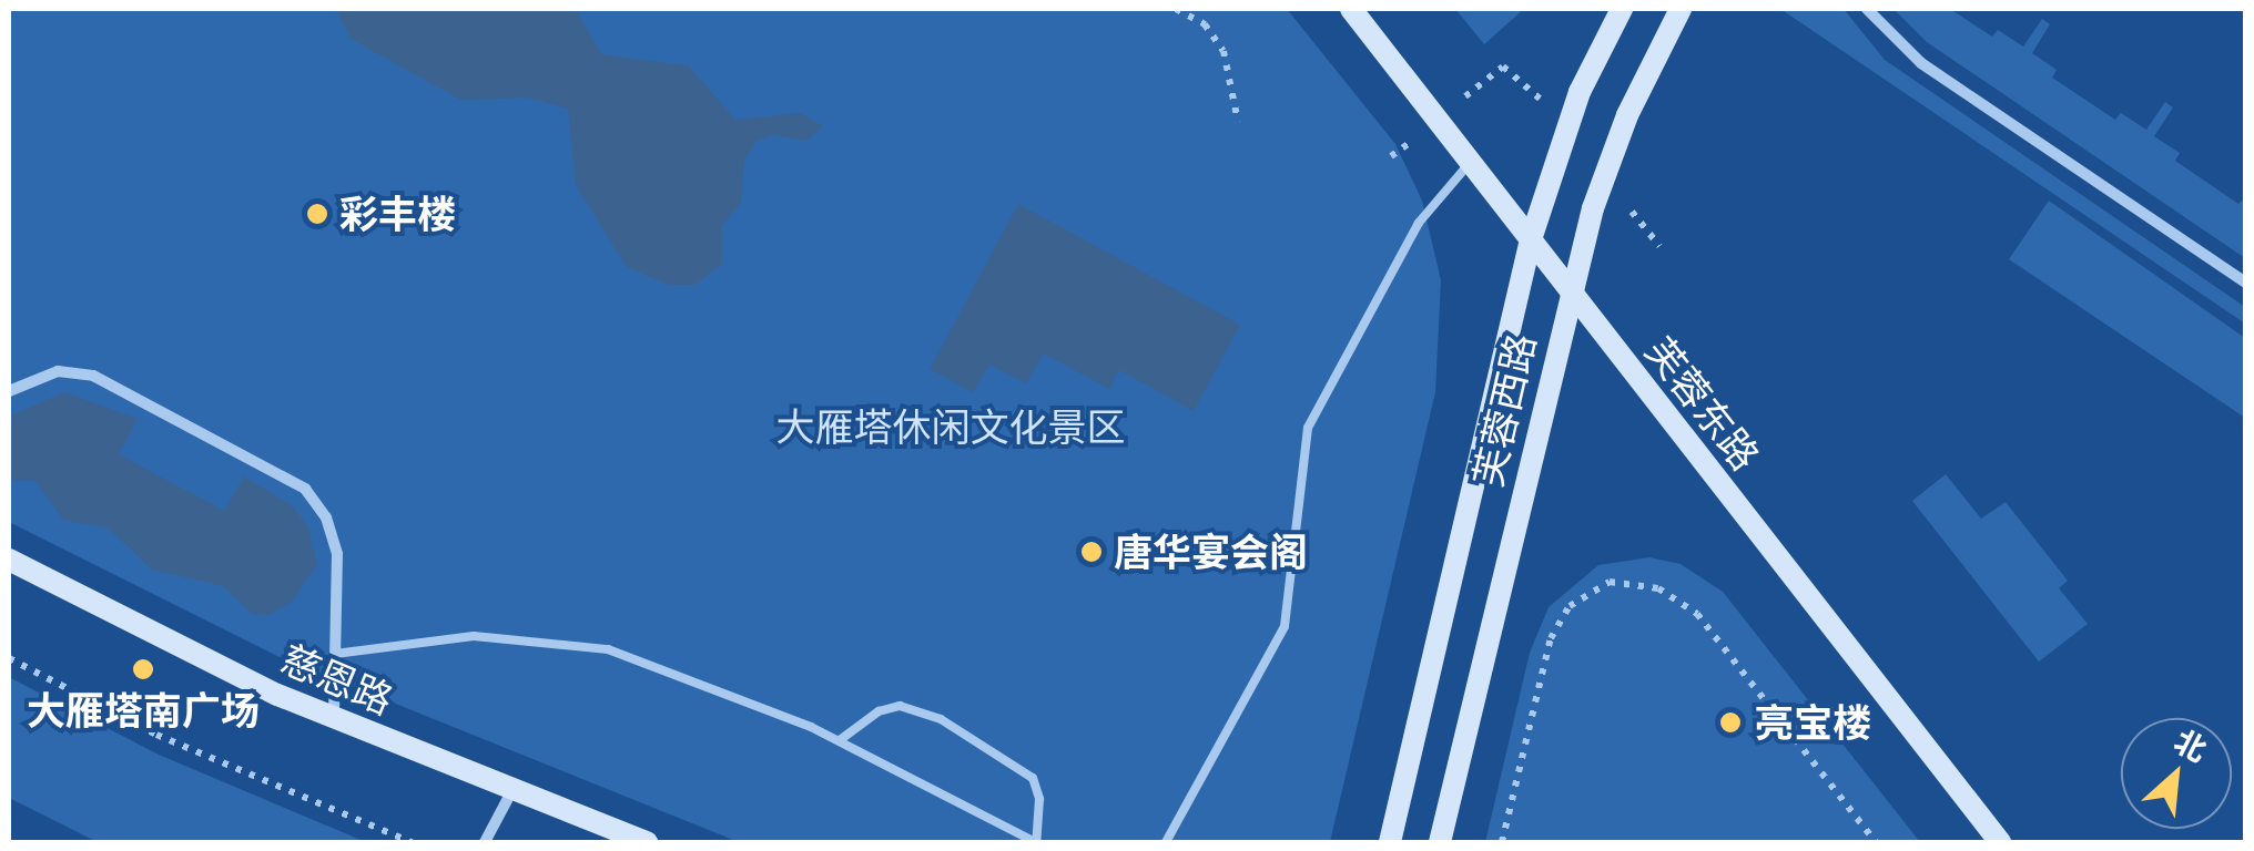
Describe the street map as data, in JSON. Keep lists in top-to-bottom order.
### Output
{
  "streets": {
    "main road": ["芙蓉东路", "芙蓉西路", "慈恩路"]
  },
  "crossings": [
    ["芙蓉东路", "芙蓉西路"]
  ],
  "parks": ["大雁塔休闲文化景区"],
  "places": [
    "彩丰楼",
    "唐华宴会阁",
    "大雁塔南广场",
    "亮宝楼"
  ],
  "north": "top right"
}
